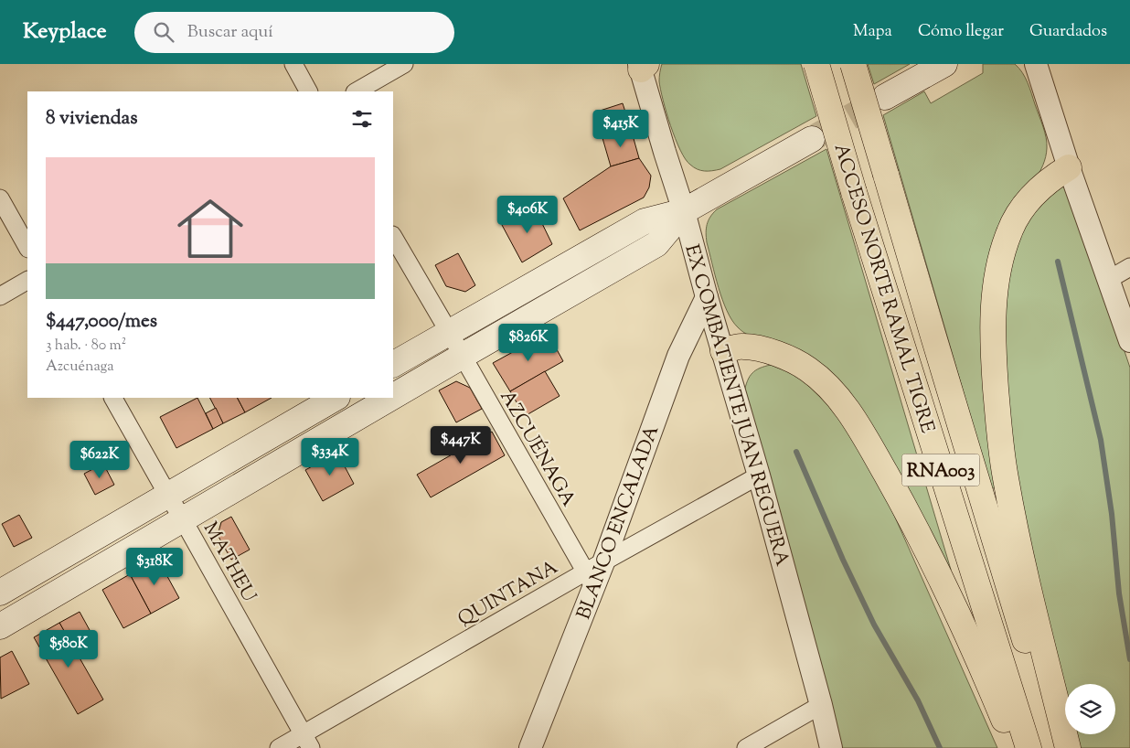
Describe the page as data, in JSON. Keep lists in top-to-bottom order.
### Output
{
  "streets": {
    "highway": ["ACCESO NORTE RAMAL TIGRE", "RNA003"],
    "street": [
      "EX COMBATIENTE JUAN REGUERA",
      "AZCUÉNAGA",
      "BLANCO ENCALADA",
      "MATHEU",
      "QUINTANA"
    ]
  },
  "crossings": [
    ["EX COMBATIENTE JUAN REGUERA", "BLANCO ENCALADA"],
    ["EX COMBATIENTE JUAN REGUERA", "QUINTANA"],
    ["AZCUÉNAGA", "BLANCO ENCALADA"],
    ["AZCUÉNAGA", "QUINTANA"],
    ["BLANCO ENCALADA", "QUINTANA"],
    ["MATHEU", "QUINTANA"]
  ],
  "page": {
    "header": "Keyplace",
    "search": "Buscar aquí",
    "nav": ["Mapa", "Cómo llegar", "Guardados"],
    "heading": "8 viviendas",
    "price": [
      "$415K",
      "$406K",
      "$826K",
      "$447K",
      "$334K",
      "$622K",
      "$318K",
      "$580K"
    ],
    "list": [
      {
        "name": "$447,000/mes",
        "note": "3 hab. · 80 m² · Azcuénaga"
      }
    ]
  }
}
